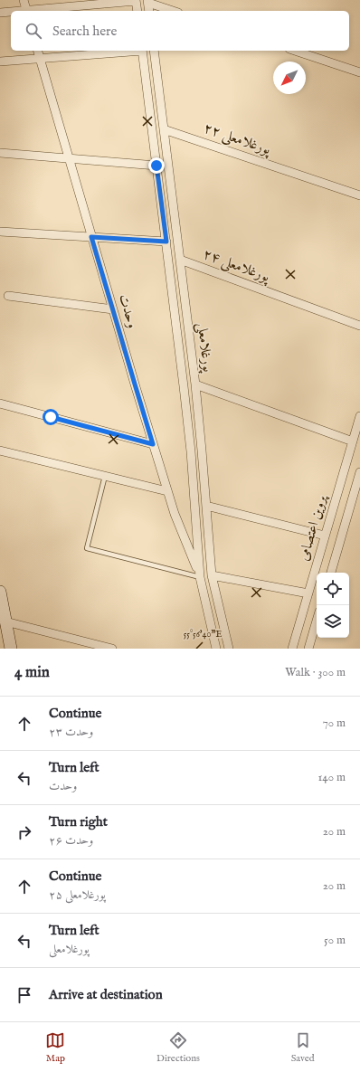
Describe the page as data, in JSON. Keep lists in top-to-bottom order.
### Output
{
  "streets": {
    "street": [
      "پورغلامعلی ۲۲",
      "پورغلامعلی ۲۴",
      "وحدت",
      "پورغلامعلی",
      "پروین اعتصامی"
    ]
  },
  "crossings": [
    ["پورغلامعلی ۲۲", "پورغلامعلی"],
    ["پورغلامعلی ۲۴", "پورغلامعلی"],
    ["وحدت", "پورغلامعلی"]
  ],
  "north": "bottom left",
  "page": {
    "search": "Search here",
    "heading": ["4 min", "Walk · 300 m"],
    "list": [
      ["Continue", "وحدت ۲۳", "70 m"],
      ["Turn left", "وحدت", "140 m"],
      ["Turn right", "وحدت ۲۶", "20 m"],
      ["Continue", "پورغلامعلی ۲۵", "20 m"],
      ["Turn left", "پورغلامعلی", "50 m"],
      "Arrive at destination"
    ],
    "nav": ["Map", "Directions", "Saved"]
  },
  "coordinates": ["55°56'40\"E"]
}
